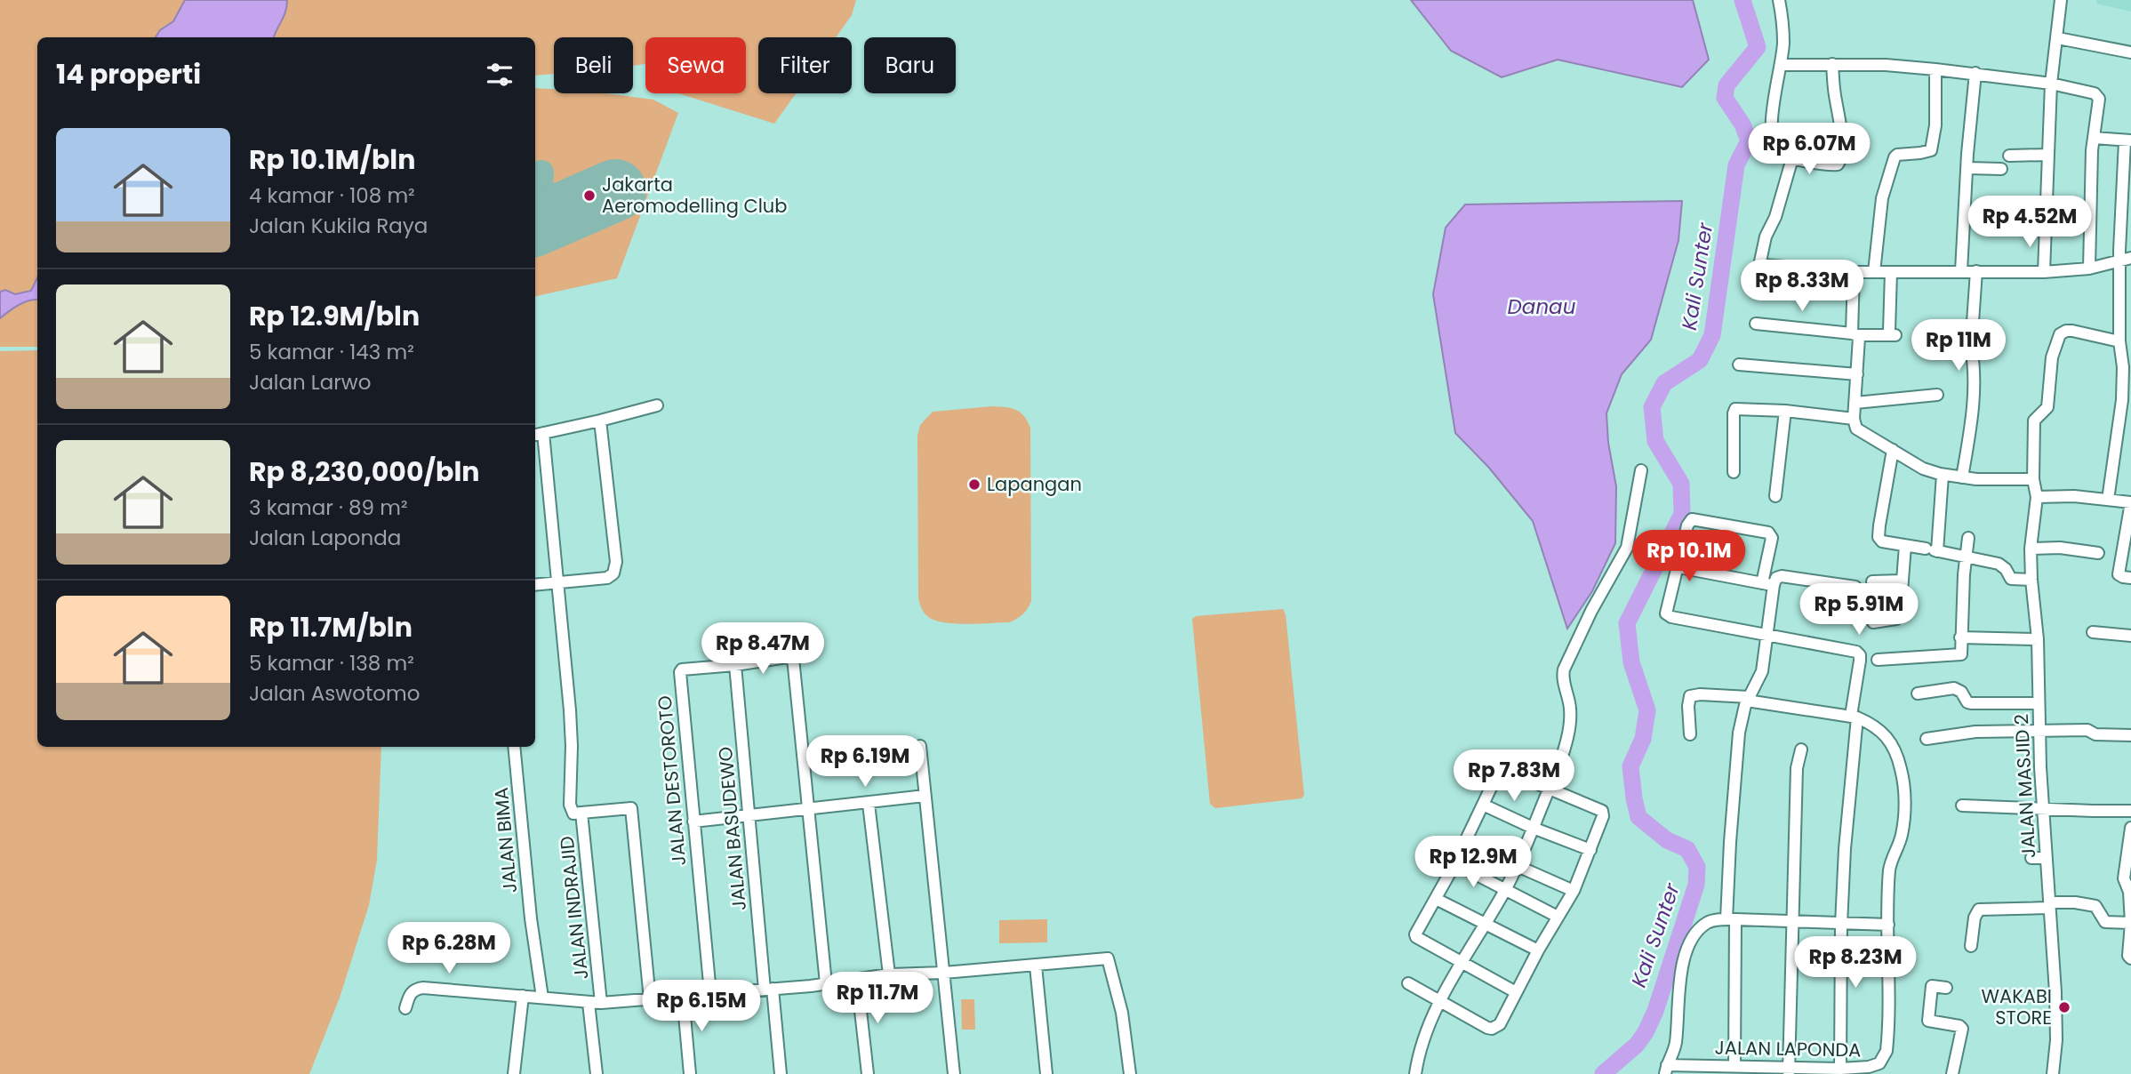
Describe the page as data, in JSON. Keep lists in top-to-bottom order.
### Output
{
  "streets": {
    "street": [
      "JALAN DESTOROTO",
      "JALAN MASJID 2",
      "JALAN BASUDEWO",
      "JALAN BIMA",
      "JALAN INDRAJID",
      "JALAN LAPONDA"
    ]
  },
  "crossings": [
    ["JALAN DESTOROTO", "JALAN BASUDEWO"]
  ],
  "water": ["Kali Sunter", "Danau"],
  "places": ["Jakarta Aeromodelling Club", "Lapangan", "WAKABI STORE"],
  "page": {
    "chip": [
      "Beli",
      "Sewa",
      "Filter",
      "Baru"
    ],
    "heading": "14 properti",
    "list": [
      {
        "name": "Rp 10.1M/bln",
        "note": "4 kamar · 108 m² · Jalan Kukila Raya"
      },
      {
        "name": "Rp 12.9M/bln",
        "note": "5 kamar · 143 m² · Jalan Larwo"
      },
      {
        "name": "Rp 8,230,000/bln",
        "note": "3 kamar · 89 m² · Jalan Laponda"
      },
      {
        "name": "Rp 11.7M/bln",
        "note": "5 kamar · 138 m² · Jalan Aswotomo"
      }
    ],
    "price": [
      "Rp 6.07M",
      "Rp 4.52M",
      "Rp 8.33M",
      "Rp 11M",
      "Rp 10.1M",
      "Rp 5.91M",
      "Rp 8.47M",
      "Rp 6.19M",
      "Rp 7.83M",
      "Rp 12.9M",
      "Rp 6.28M",
      "Rp 8.23M",
      "Rp 11.7M",
      "Rp 6.15M"
    ]
  }
}
